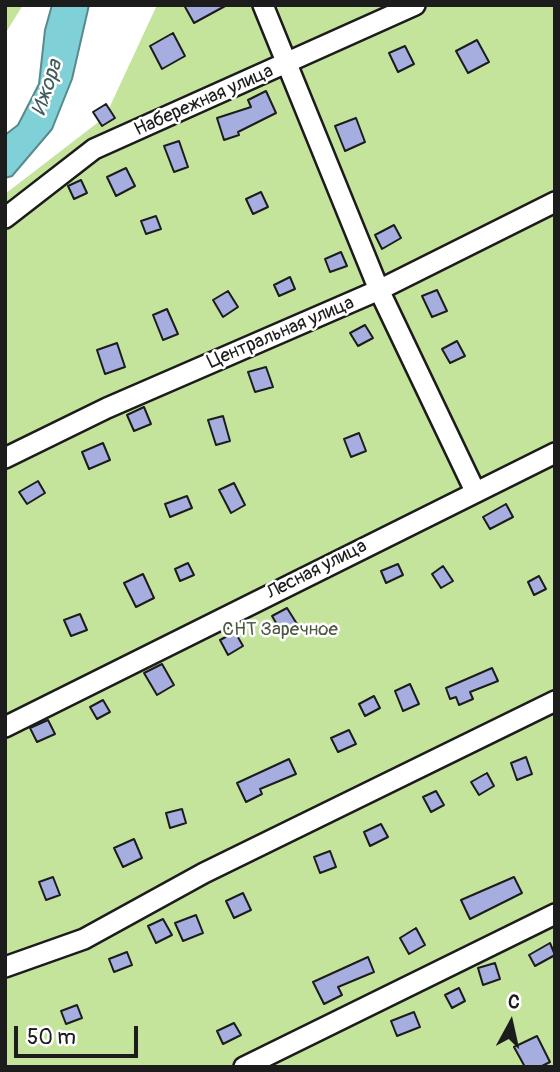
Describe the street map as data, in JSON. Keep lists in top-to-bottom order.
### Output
{
  "streets": {
    "street": ["Набережная улица", "Центральная улица", "Лесная улица"]
  },
  "water": ["Ижора"],
  "parks": ["СНТ Заречное"],
  "scale_bar": "50 m",
  "north": "top"
}
